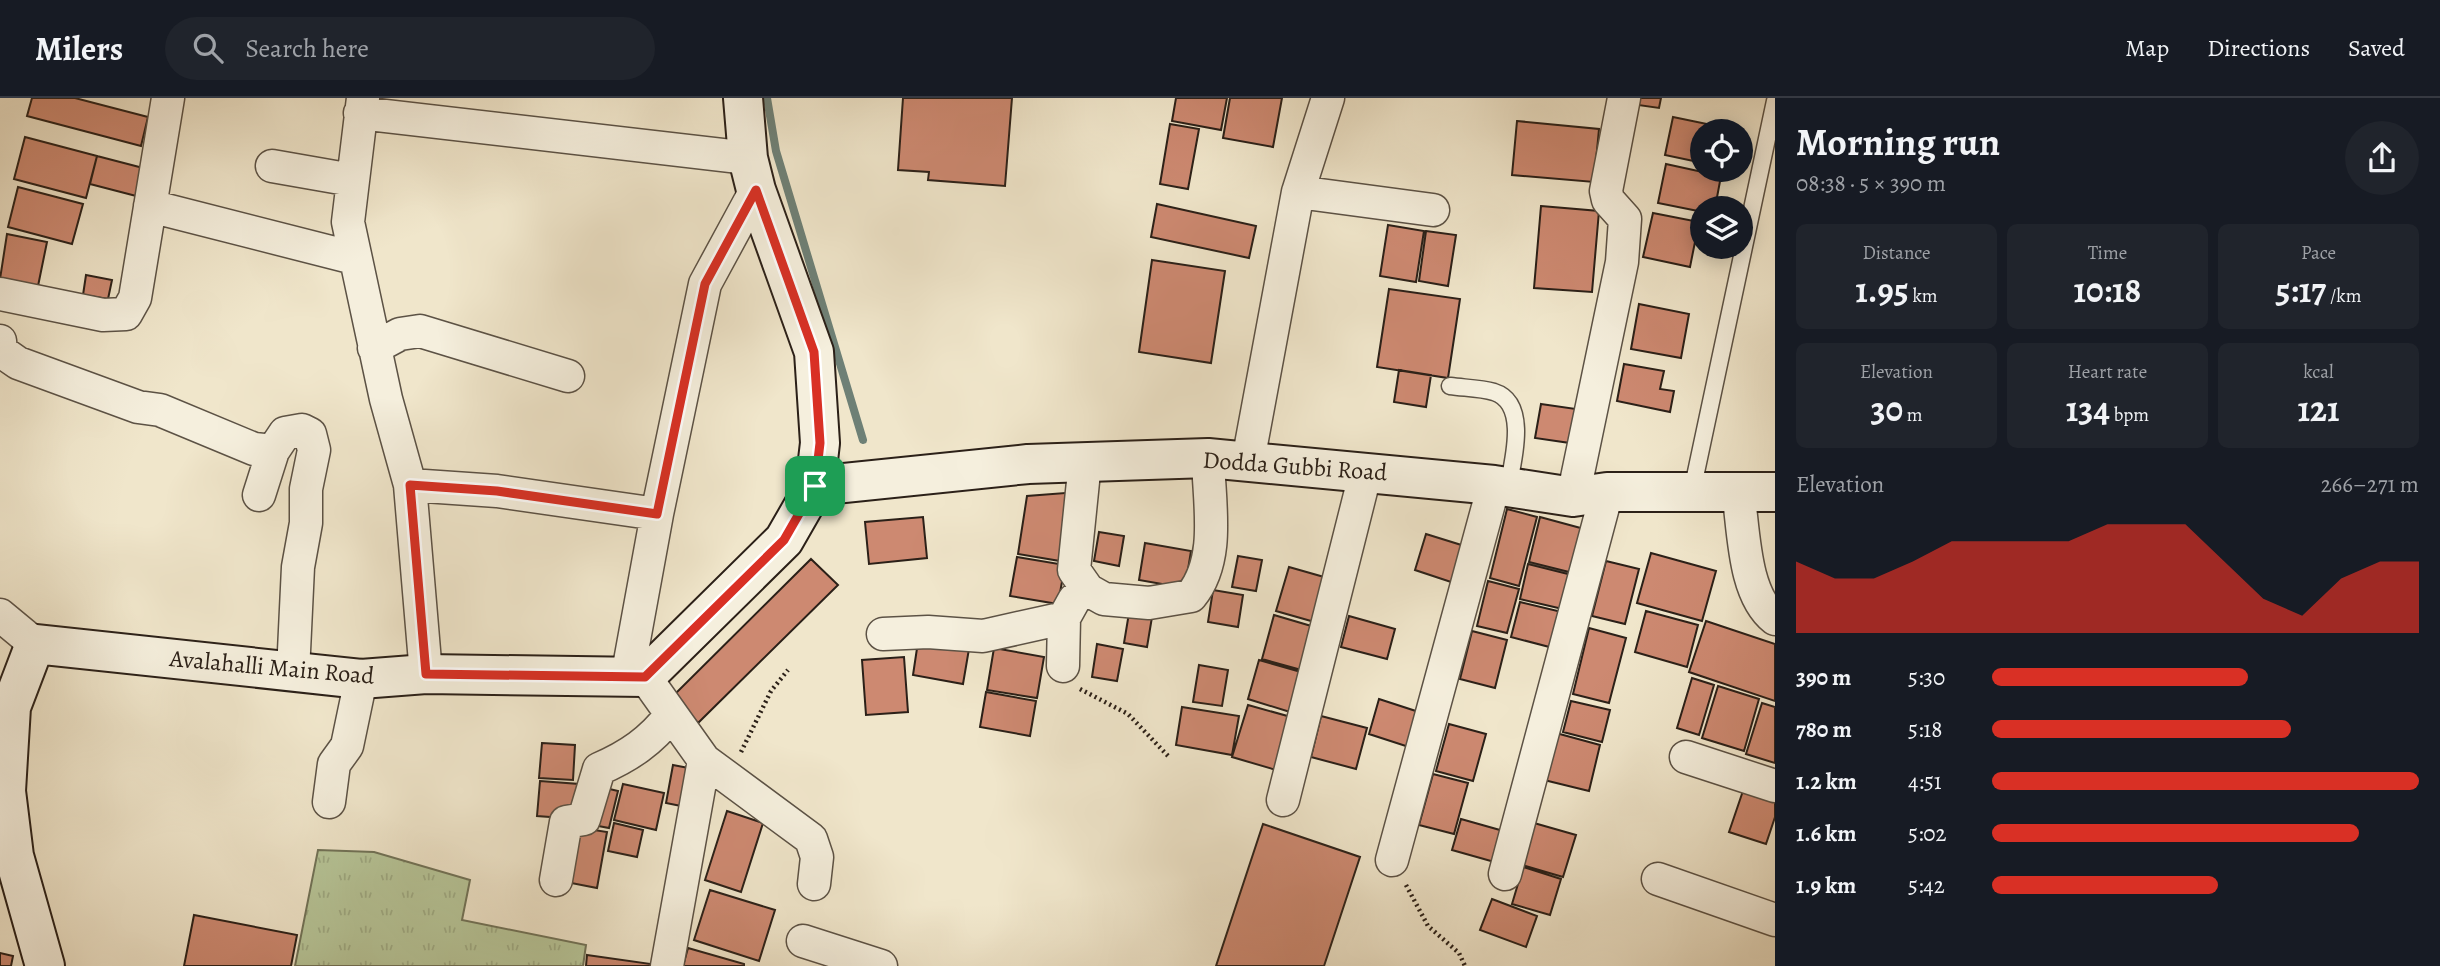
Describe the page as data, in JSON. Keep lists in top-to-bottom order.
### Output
{
  "streets": {
    "main road": ["Dodda Gubbi Road", "Avalahalli Main Road"]
  },
  "page": {
    "header": "Milers",
    "search": "Search here",
    "nav": ["Map", "Directions", "Saved"],
    "heading": ["Morning run", "08:38 · 5 × 390 m"],
    "stats": [
      ["Distance", "1.95 km"],
      ["Time", "10:18"],
      ["Pace", "5:17 /km"],
      ["Elevation", "30 m"],
      ["Heart rate", "134 bpm"],
      ["kcal", "121"]
    ],
    "chart": ["Elevation", "266–271 m"],
    "list": [
      {
        "name": "390 m",
        "note": "5:30"
      },
      {
        "name": "780 m",
        "note": "5:18"
      },
      {
        "name": "1.2 km",
        "note": "4:51"
      },
      {
        "name": "1.6 km",
        "note": "5:02"
      },
      {
        "name": "1.9 km",
        "note": "5:42"
      }
    ]
  }
}
